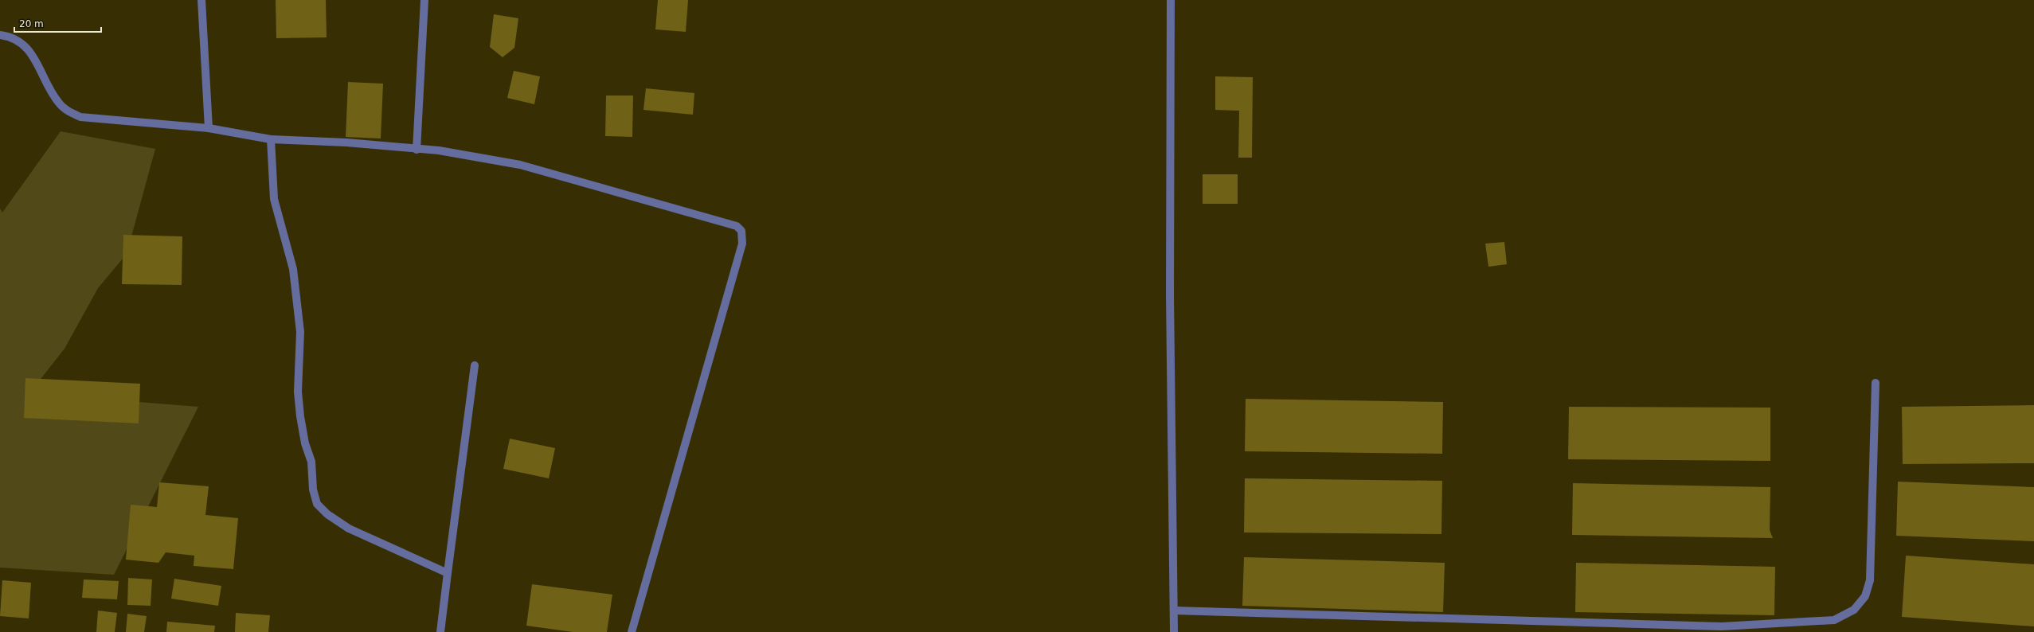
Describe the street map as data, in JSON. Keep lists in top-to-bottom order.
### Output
{
  "scale_bar": "20 m"
}
